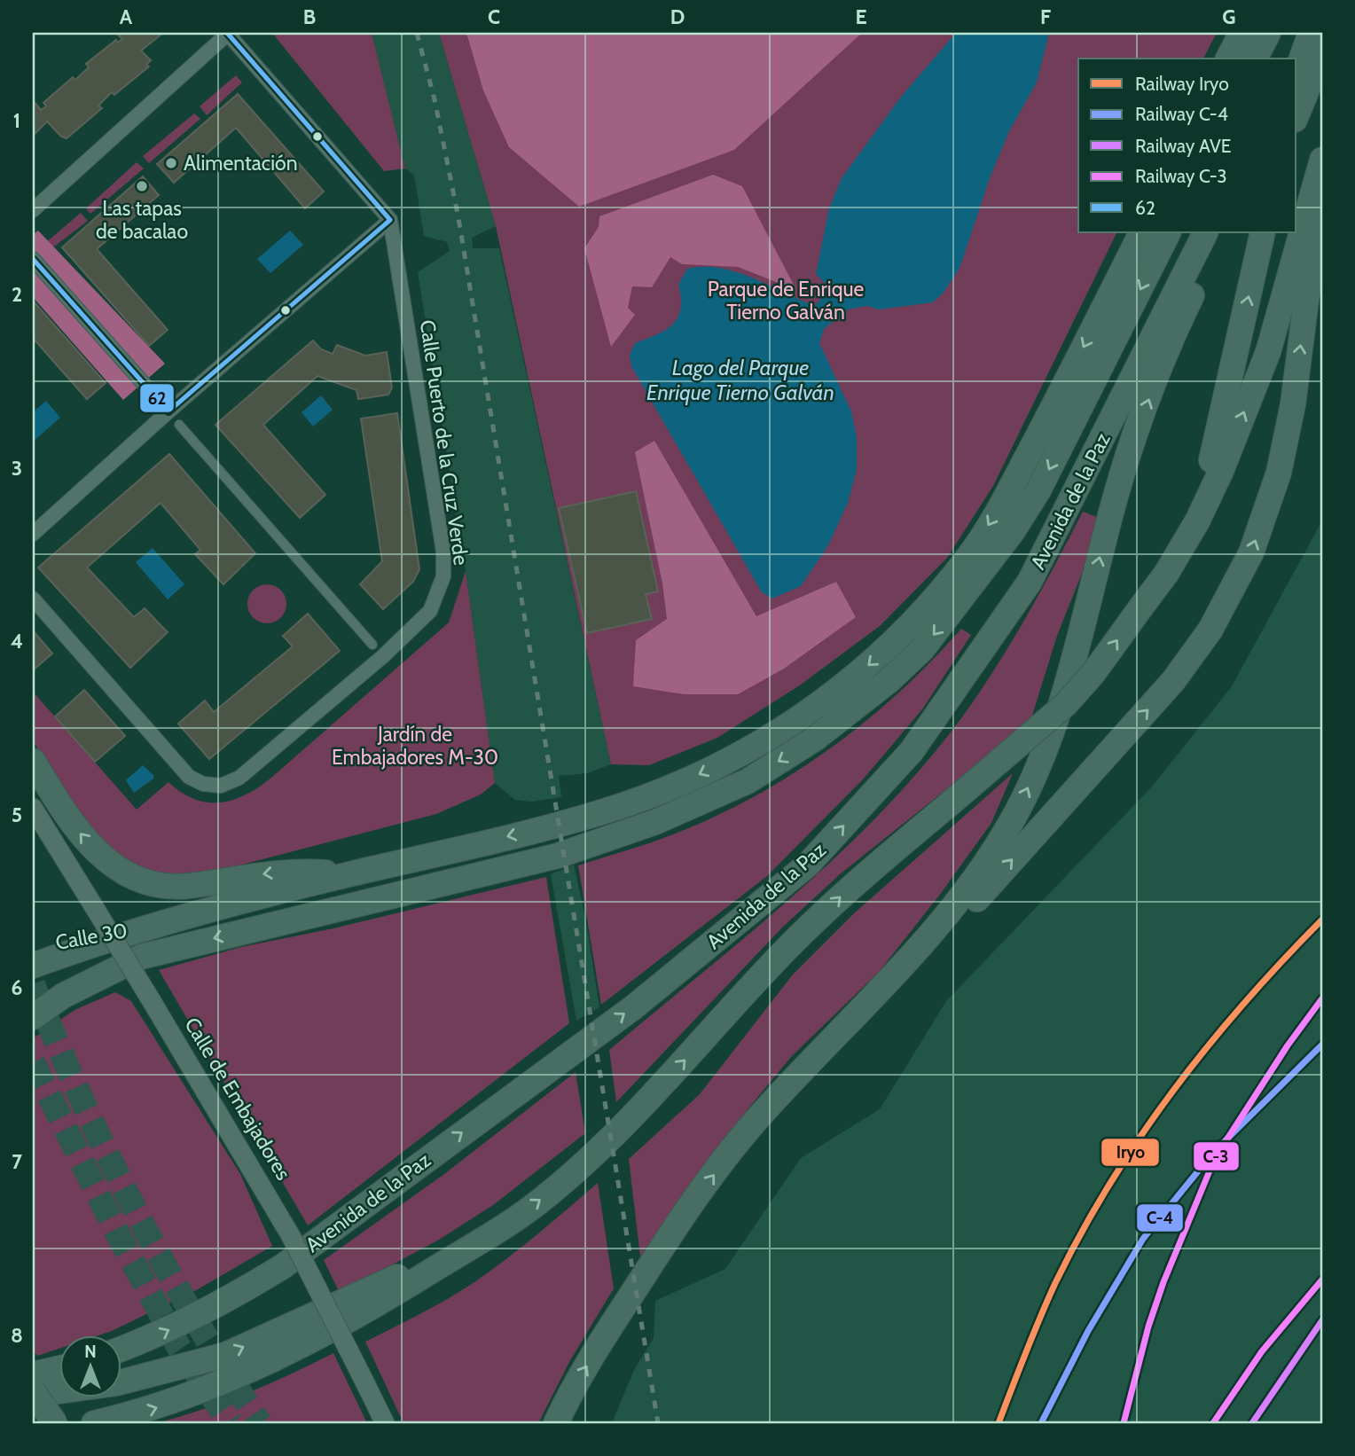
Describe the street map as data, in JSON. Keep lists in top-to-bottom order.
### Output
{
  "streets": {
    "highway": ["Avenida de la Paz", "Calle 30"],
    "main road": ["Calle de Embajadores"],
    "street": ["Calle Puerto de la Cruz Verde"]
  },
  "water": ["Lago del Parque Enrique Tierno Galván"],
  "parks": ["Parque de Enrique Tierno Galván", "Jardín de Embajadores M-30"],
  "places": ["Alimentación", "Las tapas de bacalao"],
  "lines": [
    "transit line 62",
    "rail line Iryo",
    "rail line C-3",
    "rail line C-4",
    "rail line AVE"
  ],
  "legend": [
    "Railway Iryo",
    "Railway C-4",
    "Railway AVE",
    "Railway C-3",
    "62"
  ],
  "north": "top",
  "grid": {
    "columns": [
      "A",
      "B",
      "C",
      "D",
      "E",
      "F",
      "G"
    ],
    "rows": [
      "1",
      "2",
      "3",
      "4",
      "5",
      "6",
      "7",
      "8"
    ]
  }
}
